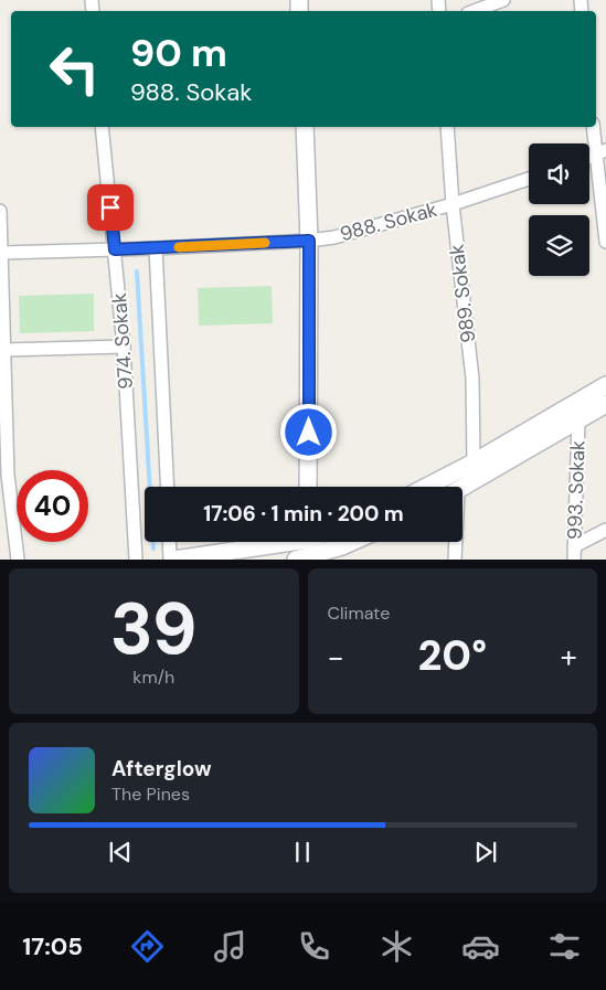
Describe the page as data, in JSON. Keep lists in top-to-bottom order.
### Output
{
  "streets": {
    "street": [
      "988. Sokak",
      "989. Sokak",
      "974. Sokak",
      "993. Sokak"
    ]
  },
  "crossings": [
    ["988. Sokak", "989. Sokak"],
    ["988. Sokak", "974. Sokak"]
  ],
  "page": {
    "turn": ["90 m", "988. Sokak"],
    "limit": "40",
    "trip": "17:06 · 1 min · 200 m",
    "tile": [
      ["39", "km/h"],
      "Climate"
    ],
    "heat": ["−", "20°", "+"],
    "song": ["Afterglow", "The Pines"],
    "tabs": "17:05"
  }
}
